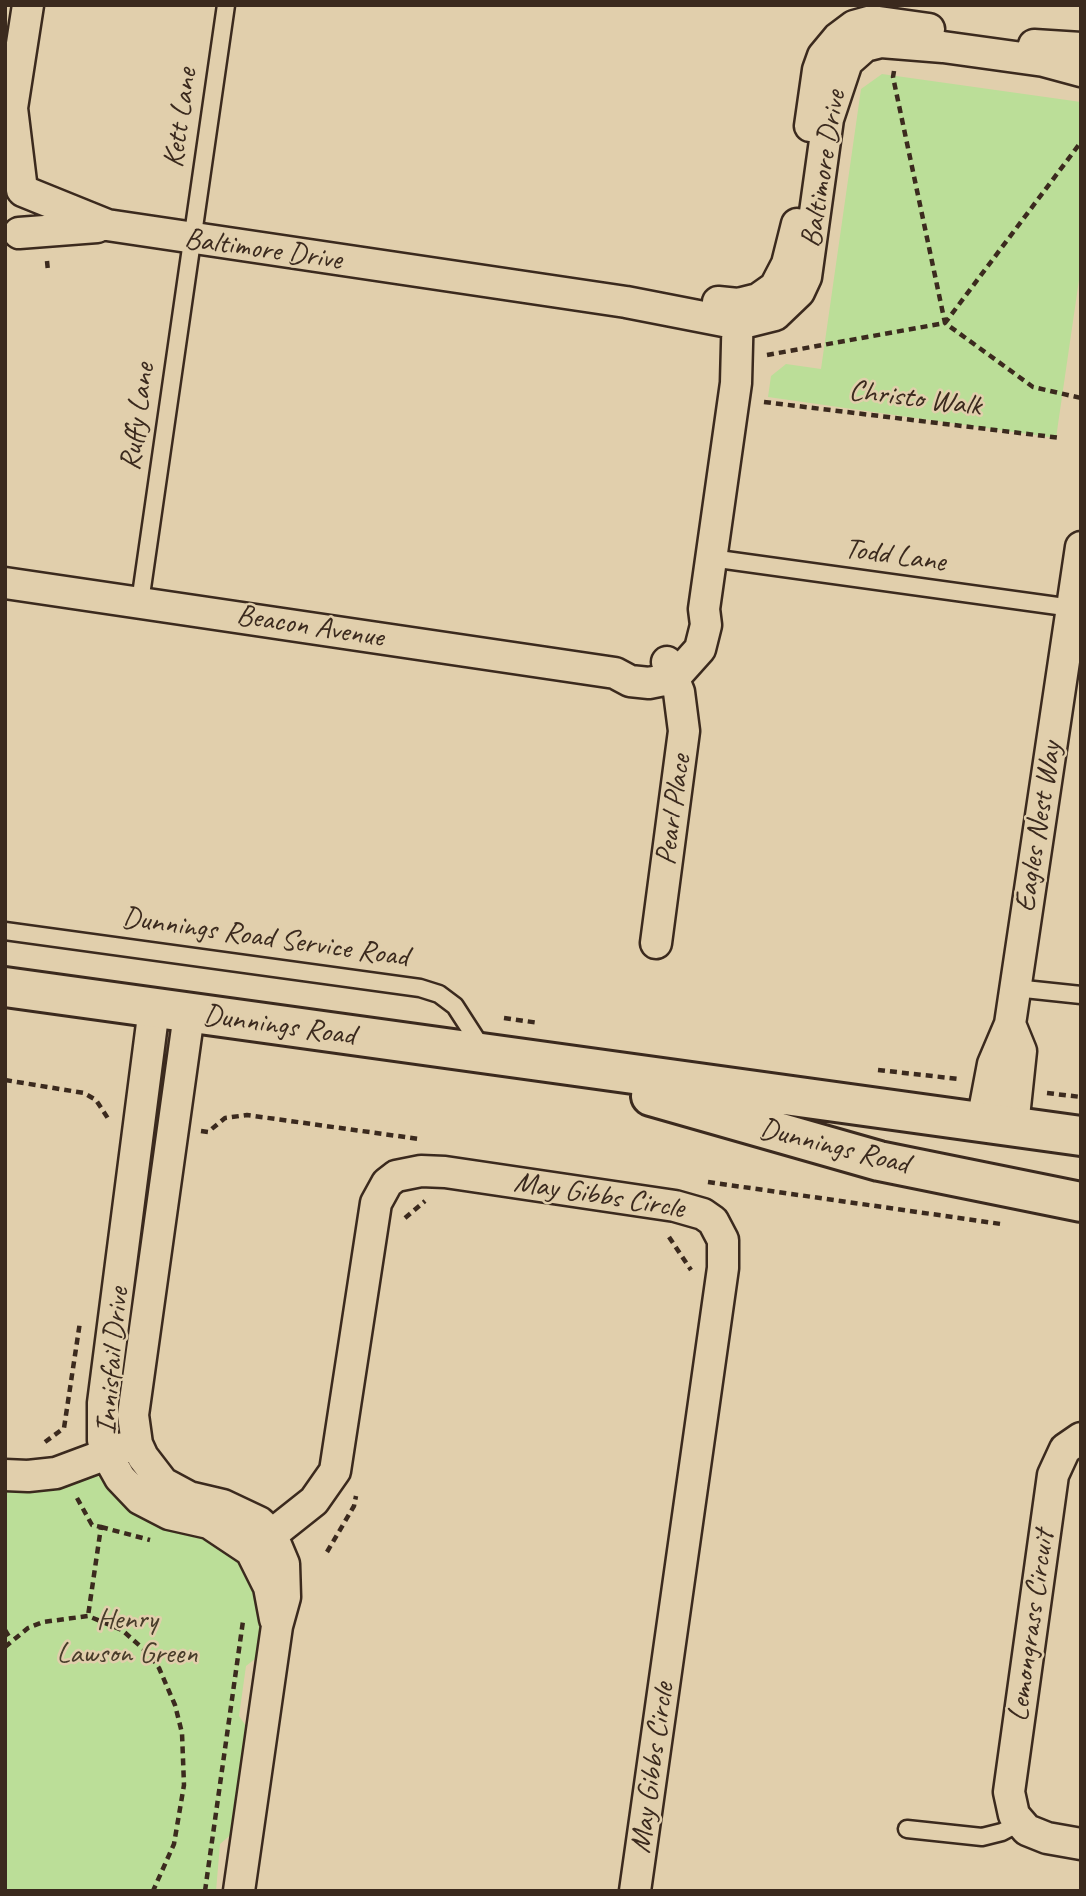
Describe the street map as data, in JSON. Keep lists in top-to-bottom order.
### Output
{
  "streets": {
    "street": [
      "Baltimore Drive",
      "Beacon Avenue",
      "Pearl Place",
      "Eagles Nest Way",
      "Dunnings Road",
      "May Gibbs Circle",
      "Innisfail Drive",
      "Lemongrass Circuit"
    ],
    "lane": [
      "Kett Lane",
      "Ruffy Lane",
      "Todd Lane",
      "Dunnings Road Service Road"
    ],
    "path": ["Christo Walk"]
  },
  "crossings": [
    ["Kett Lane", "Baltimore Drive"],
    ["Kett Lane", "Ruffy Lane"],
    ["Baltimore Drive", "Ruffy Lane"],
    ["Ruffy Lane", "Beacon Avenue"],
    ["Todd Lane", "Eagles Nest Way"],
    ["Beacon Avenue", "Pearl Place"],
    ["Eagles Nest Way", "Dunnings Road"],
    ["Dunnings Road Service Road", "Dunnings Road"],
    ["Dunnings Road", "Innisfail Drive"],
    ["May Gibbs Circle", "Innisfail Drive"]
  ],
  "parks": ["Henry Lawson Green"]
}
